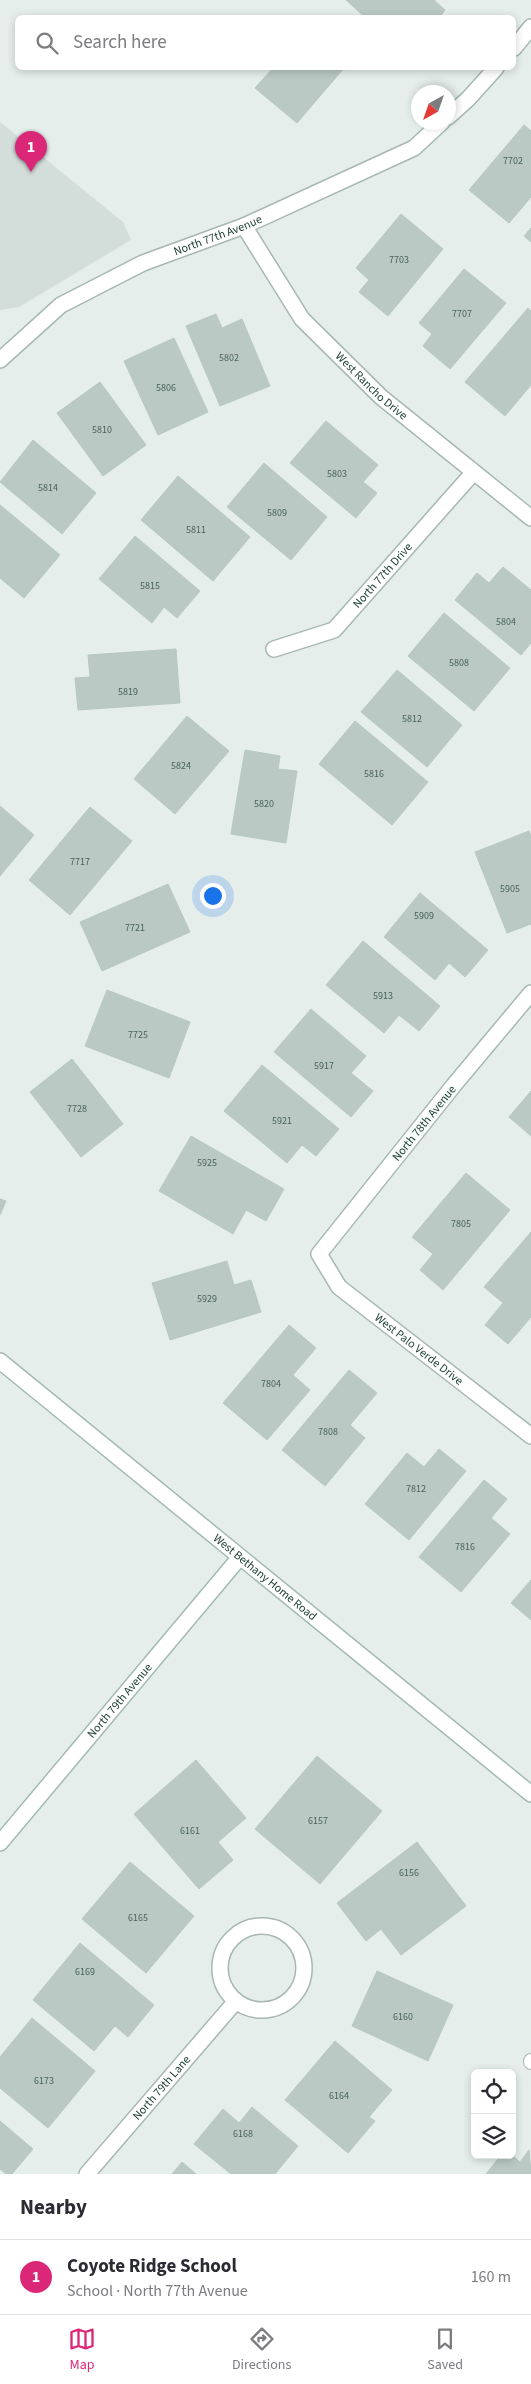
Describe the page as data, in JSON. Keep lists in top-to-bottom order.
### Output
{
  "streets": {
    "street": [
      "North 77th Avenue",
      "West Rancho Drive",
      "North 77th Drive",
      "North 78th Avenue",
      "West Palo Verde Drive",
      "West Bethany Home Road",
      "North 79th Avenue",
      "North 79th Lane"
    ]
  },
  "crossings": [
    ["North 77th Avenue", "West Rancho Drive"],
    ["West Rancho Drive", "North 77th Drive"],
    ["North 78th Avenue", "West Palo Verde Drive"],
    ["West Bethany Home Road", "North 79th Avenue"]
  ],
  "house_numbers": [
    "7702",
    "7703",
    "7707",
    "5802",
    "5806",
    "5810",
    "5803",
    "5814",
    "5809",
    "5811",
    "5815",
    "5804",
    "5808",
    "5819",
    "5812",
    "5824",
    "5816",
    "5820",
    "7717",
    "5905",
    "5909",
    "7721",
    "5913",
    "7725",
    "5917",
    "7728",
    "5921",
    "5925",
    "7805",
    "5929",
    "7804",
    "7808",
    "7812",
    "7816",
    "6157",
    "6161",
    "6156",
    "6165",
    "6169",
    "6160",
    "6173",
    "6164",
    "6168"
  ],
  "north": "bottom left",
  "page": {
    "search": "Search here",
    "pins": "1",
    "heading": "Nearby",
    "list": [
      {
        "mark": "1",
        "name": "Coyote Ridge School",
        "note": "School · North 77th Avenue",
        "value": "160 m"
      }
    ],
    "nav": ["Map", "Directions", "Saved"]
  }
}
